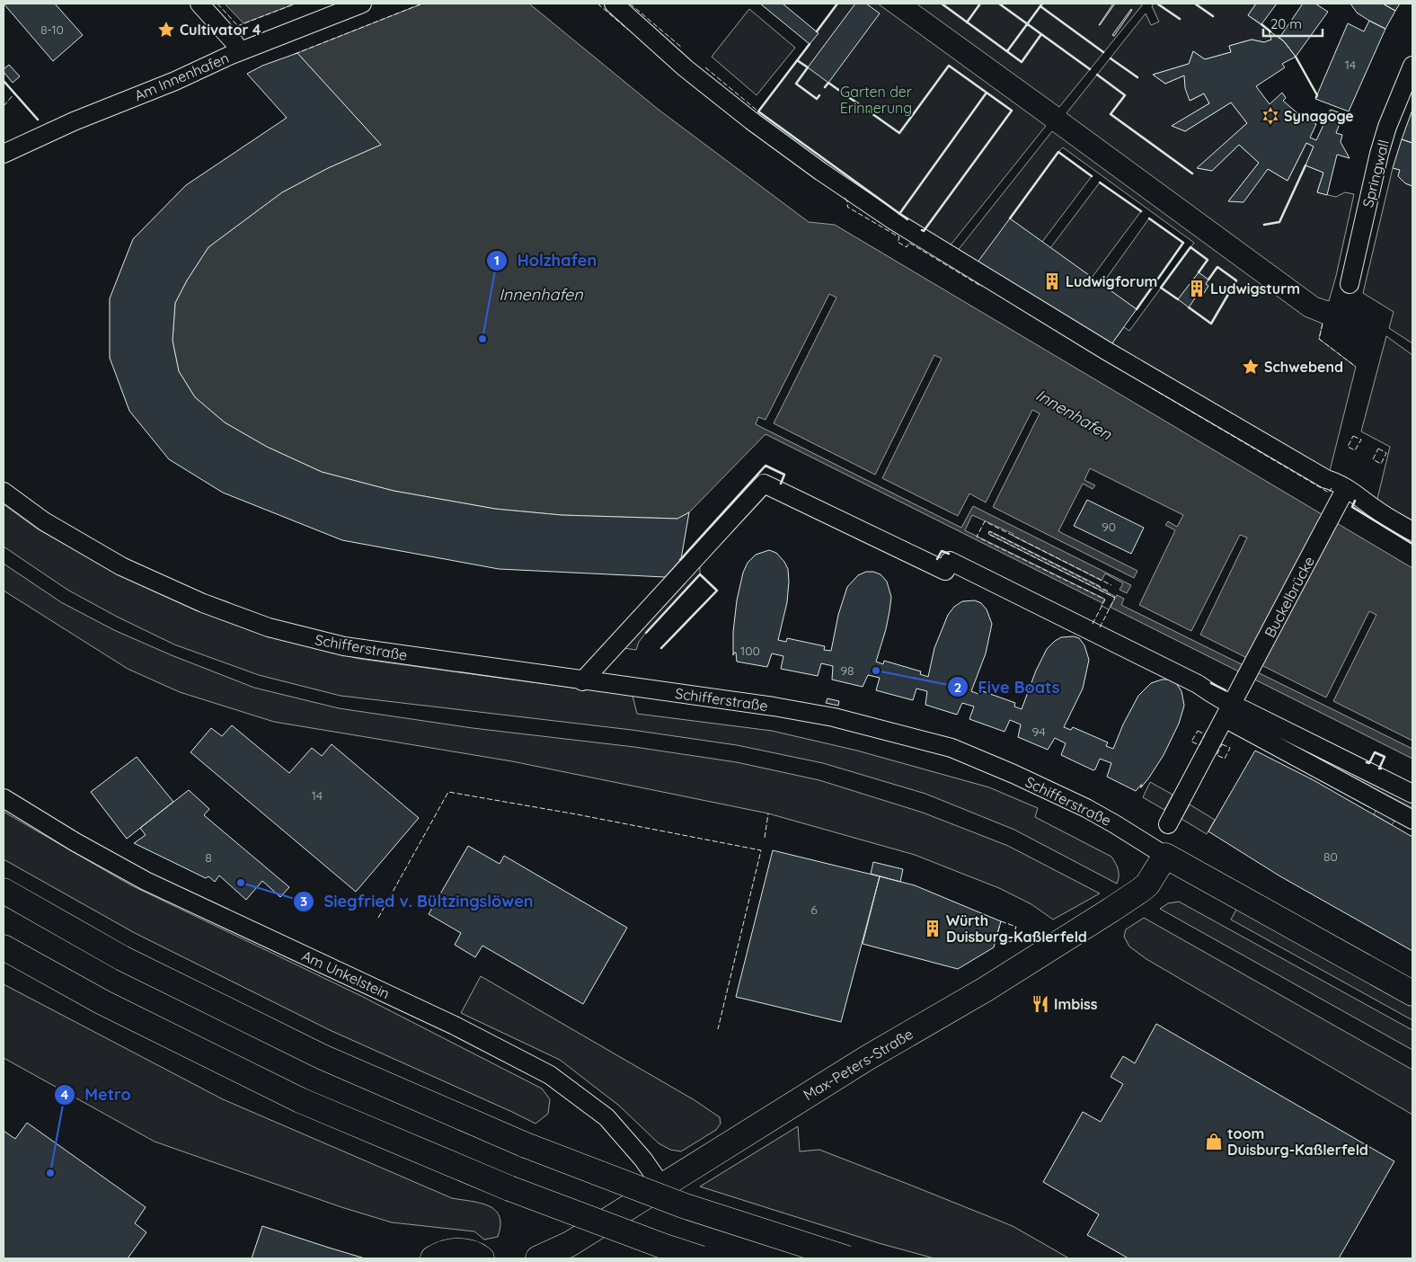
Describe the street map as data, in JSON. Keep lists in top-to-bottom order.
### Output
{
  "streets": {
    "main road": ["Schifferstraße", "Max-Peters-Straße"],
    "street": [
      "Am Innenhafen",
      "Springwall",
      "Buckelbrücke",
      "Am Unkelstein"
    ]
  },
  "crossings": [
    ["Schifferstraße", "Max-Peters-Straße"],
    ["Am Unkelstein", "Max-Peters-Straße"]
  ],
  "water": ["Innenhafen"],
  "parks": ["Garten der Erinnerung"],
  "places": {
    "place": ["Cultivator 4", "Schwebend"],
    "synagogue": ["Synagoge"],
    "building": ["Ludwigforum", "Ludwigsturm", "Würth Duisburg-Kaßlerfeld"],
    "other": [
      "Holzhafen",
      "Five Boats",
      "Siegfried v. Bültzingslöwen",
      "Metro"
    ],
    "restaurant": ["Imbiss"],
    "shop": ["toom Duisburg-Kaßlerfeld"]
  },
  "house_numbers": [
    "8-10",
    "14",
    "90",
    "100",
    "98",
    "94",
    "14",
    "80",
    "8",
    "6"
  ],
  "scale_bar": "20 m"
}
